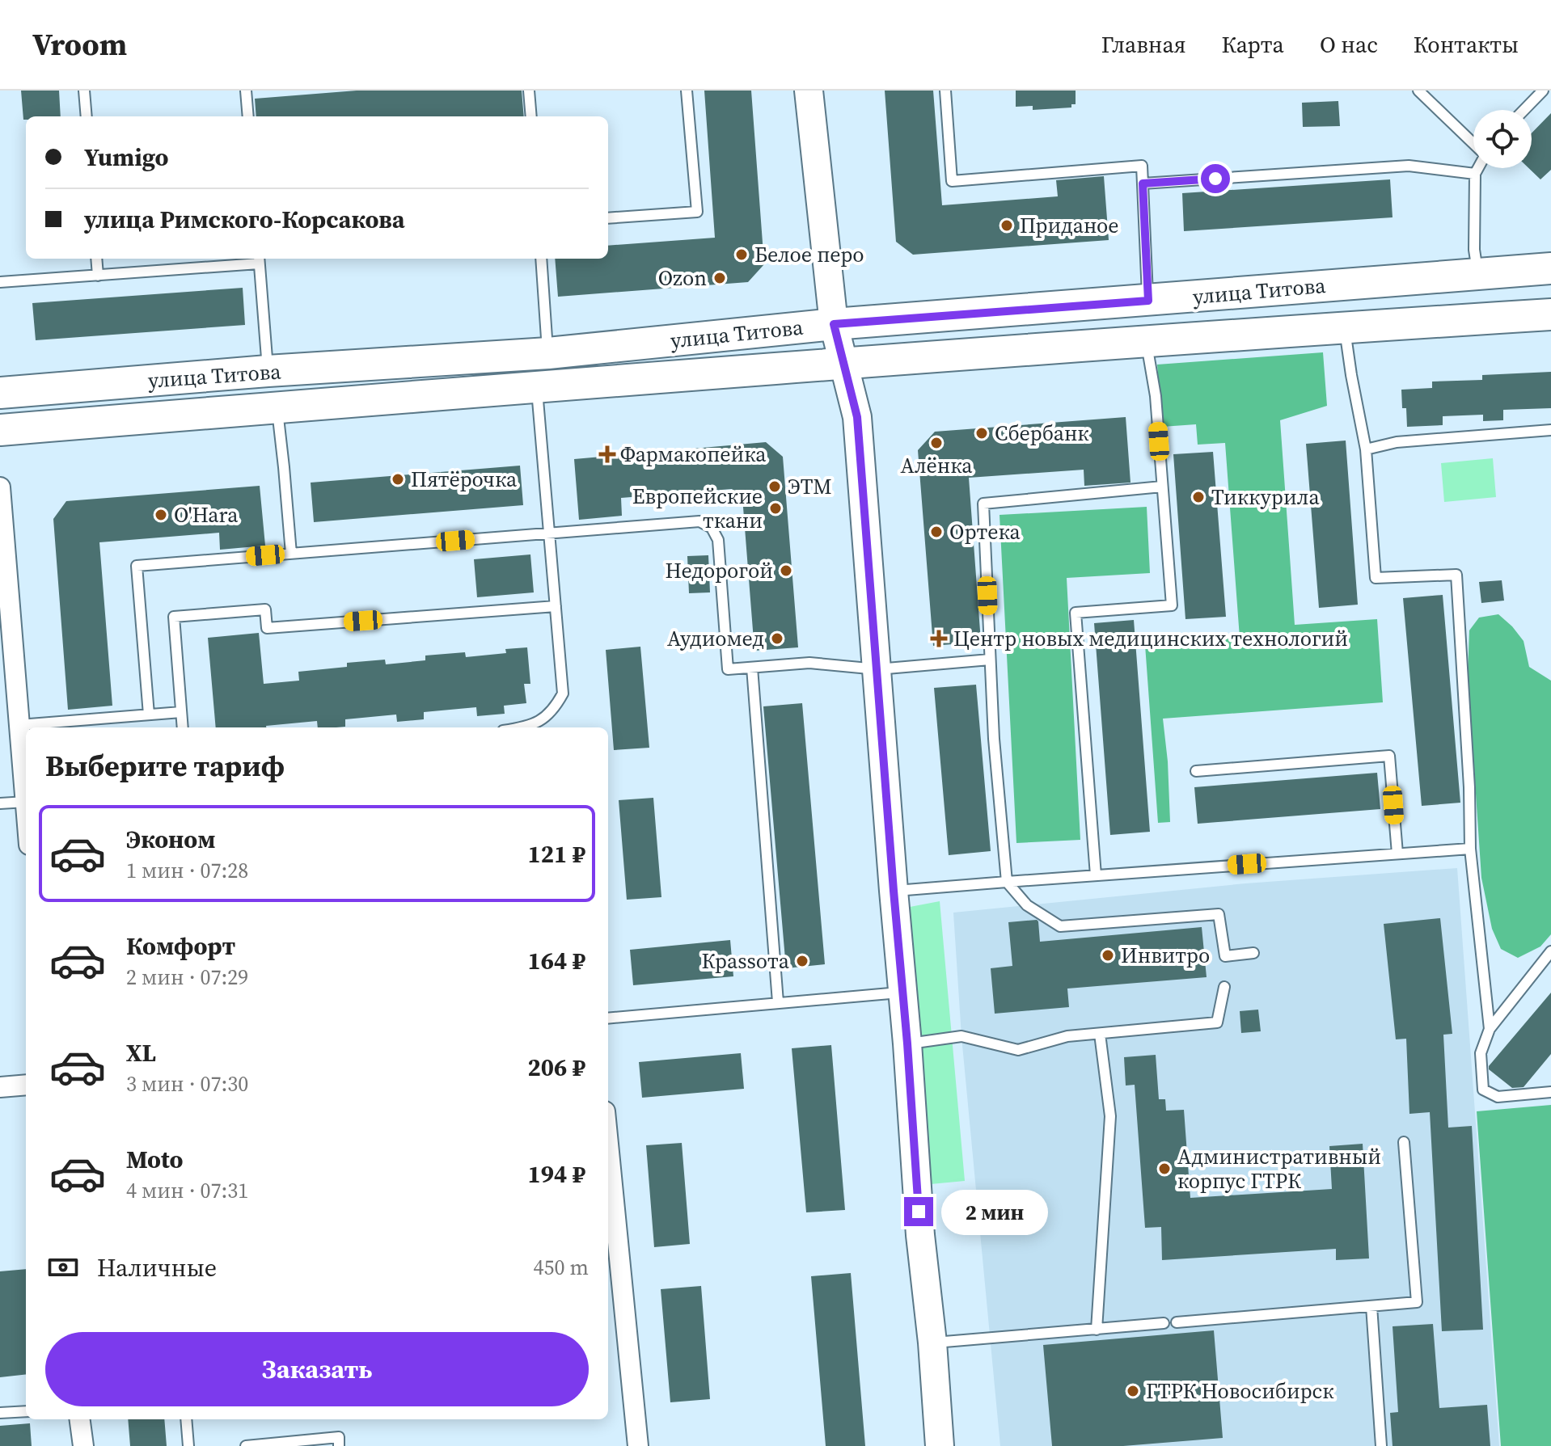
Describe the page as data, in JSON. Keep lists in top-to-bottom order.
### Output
{
  "streets": {
    "main road": ["улица Титова"]
  },
  "places": {
    "other": [
      "Приданое",
      "Белое перо",
      "Ozon",
      "Сбербанк",
      "Алёнка",
      "Пятёрочка",
      "ЭТМ",
      "Тиккурила",
      "Европейские ткани",
      "O'Hara",
      "Ортека",
      "Недорогой",
      "Аудиомед",
      "Инвитро",
      "Краssота",
      "Административный корпус ГТРК",
      "ГТРК Новосибирск"
    ],
    "health": ["Фармакопейка", "Центр новых медицинских технологий"]
  },
  "page": {
    "header": "Vroom",
    "nav": [
      "Главная",
      "Карта",
      "О нас",
      "Контакты"
    ],
    "banner": ["Yumigo", "улица Римского-Корсакова"],
    "heading": "Выберите тариф",
    "list": [
      {
        "name": "Эконом",
        "note": "1 мин · 07:28",
        "value": "121 ₽"
      },
      {
        "name": "Комфорт",
        "note": "2 мин · 07:29",
        "value": "164 ₽"
      },
      {
        "name": "XL",
        "note": "3 мин · 07:30",
        "value": "206 ₽"
      },
      {
        "name": "Moto",
        "note": "4 мин · 07:31",
        "value": "194 ₽"
      }
    ],
    "bubble": "2 мин",
    "pay": ["Наличные", "450 m"],
    "buttons": "Заказать"
  }
}
